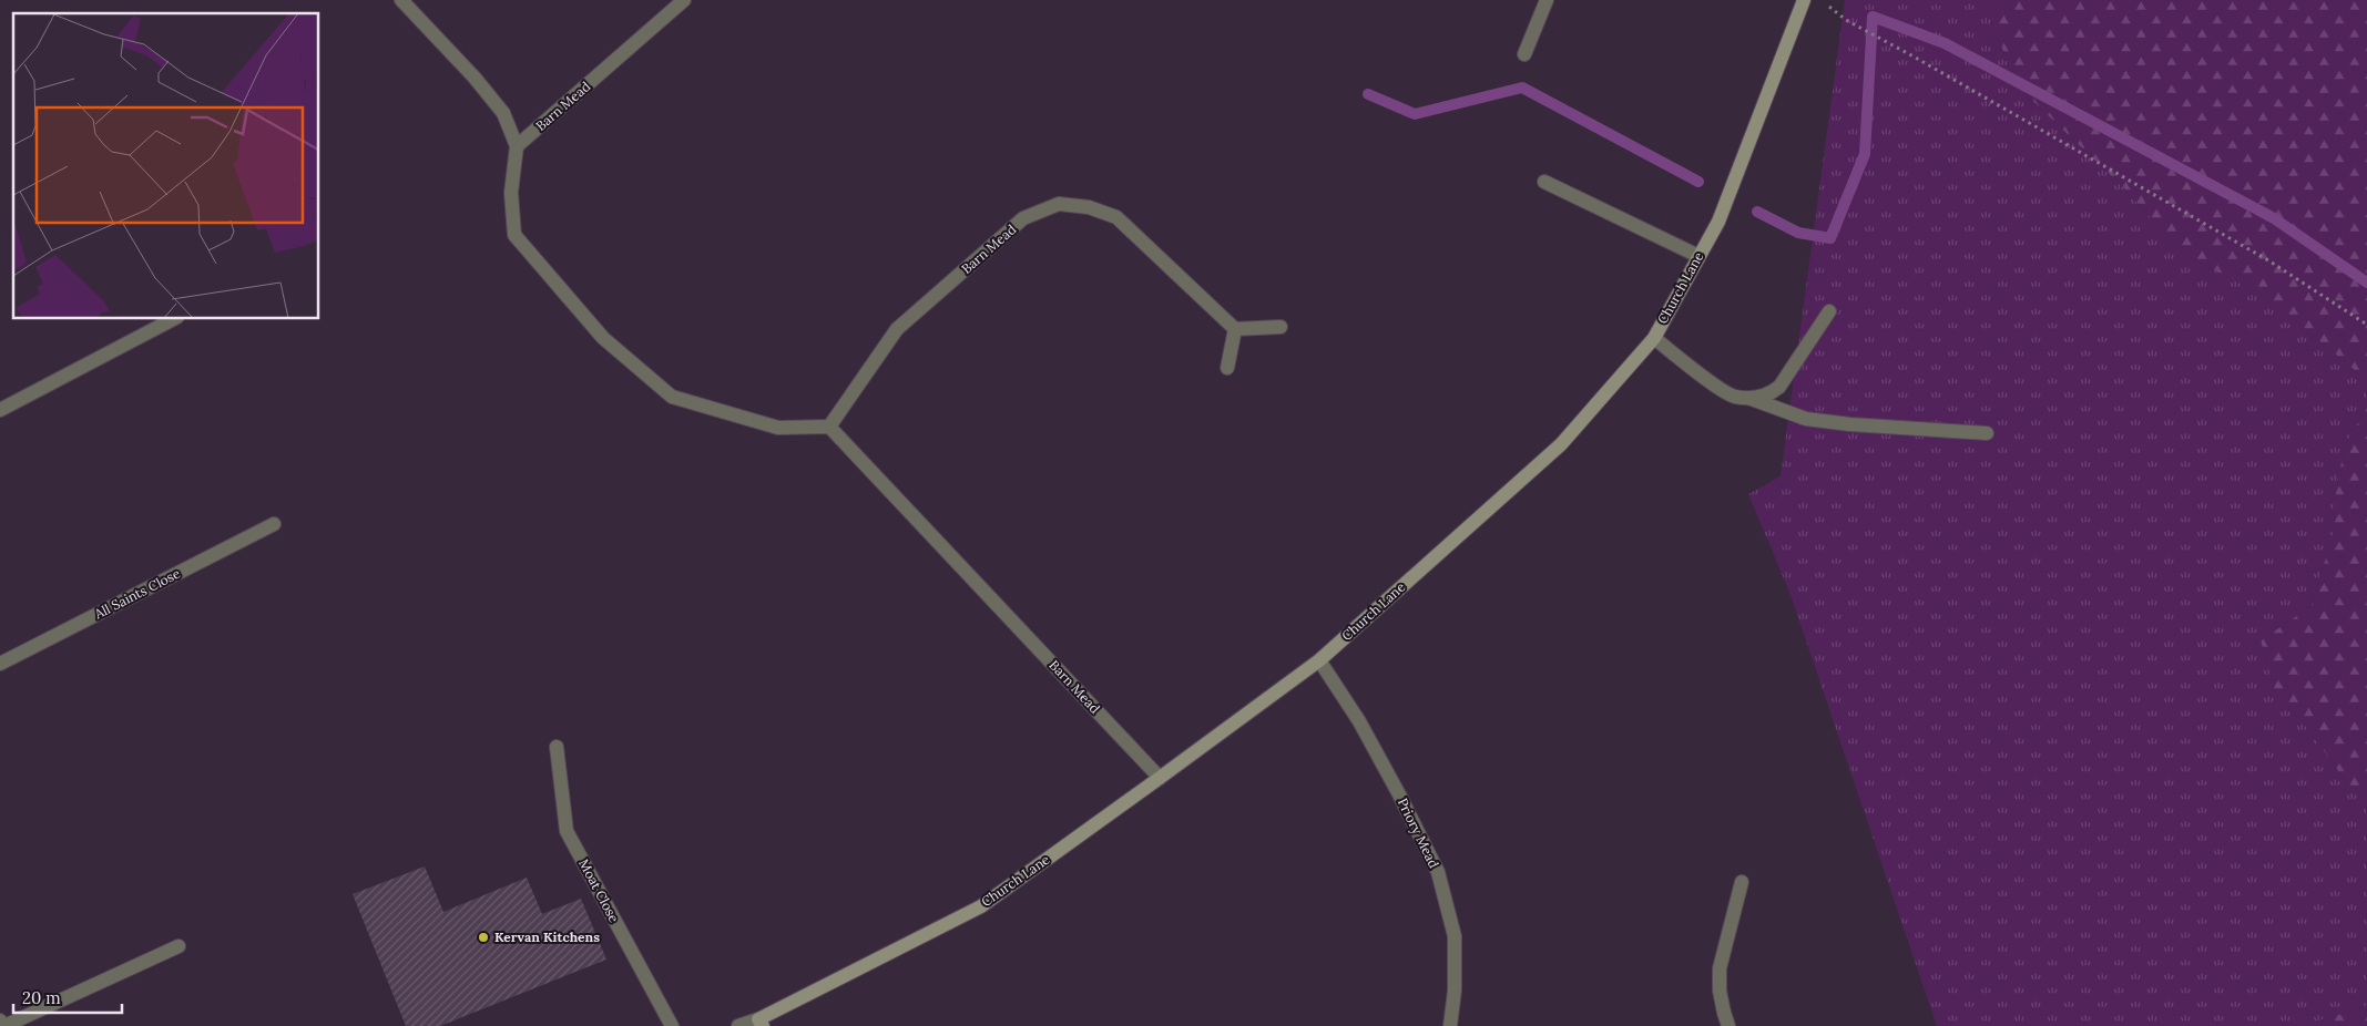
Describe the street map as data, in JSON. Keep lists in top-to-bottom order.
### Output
{
  "streets": {
    "street": [
      "Barn Mead",
      "Church Lane",
      "All Saints Close",
      "Priory Mead",
      "Moat Close"
    ]
  },
  "crossings": [
    ["Barn Mead", "Church Lane"],
    ["Church Lane", "Priory Mead"]
  ],
  "places": ["Kervan Kitchens"],
  "scale_bar": "20 m"
}
